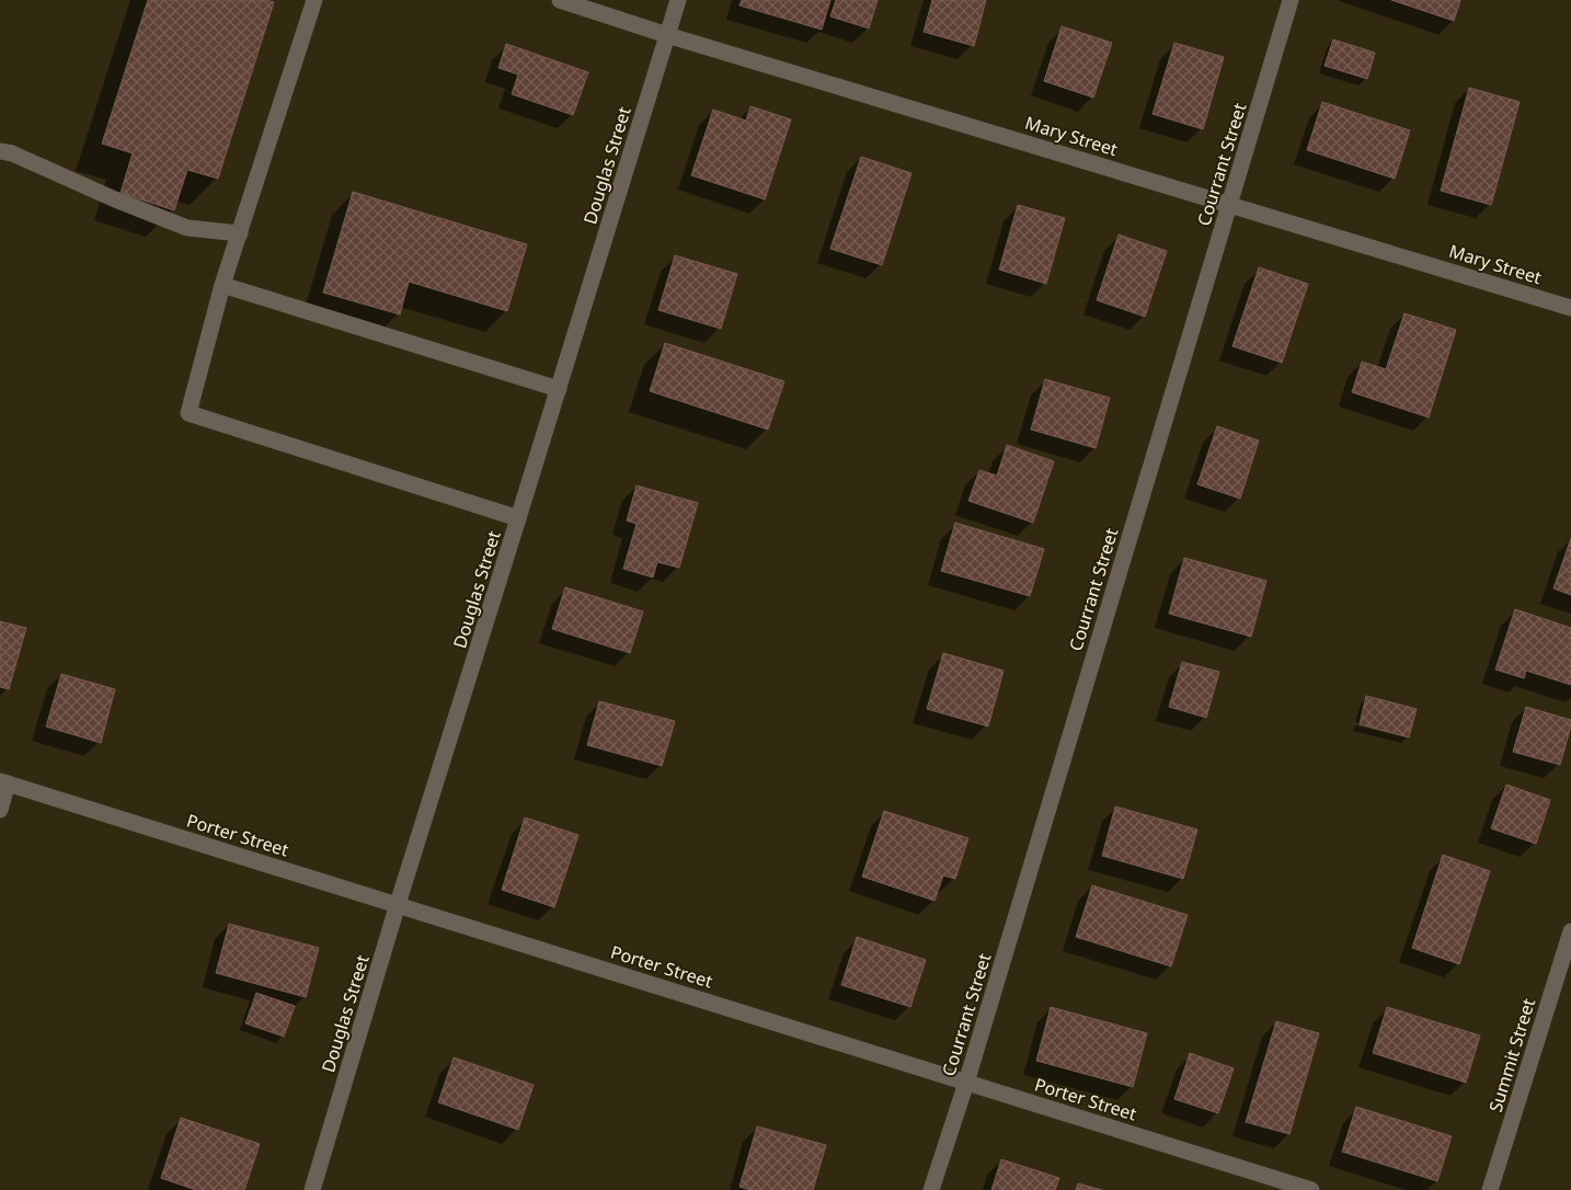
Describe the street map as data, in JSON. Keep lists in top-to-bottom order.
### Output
{
  "streets": {
    "street": [
      "Mary Street",
      "Courrant Street",
      "Douglas Street",
      "Porter Street",
      "Summit Street"
    ]
  },
  "crossings": [
    ["Mary Street", "Courrant Street"],
    ["Mary Street", "Douglas Street"],
    ["Courrant Street", "Porter Street"],
    ["Douglas Street", "Porter Street"]
  ]
}
